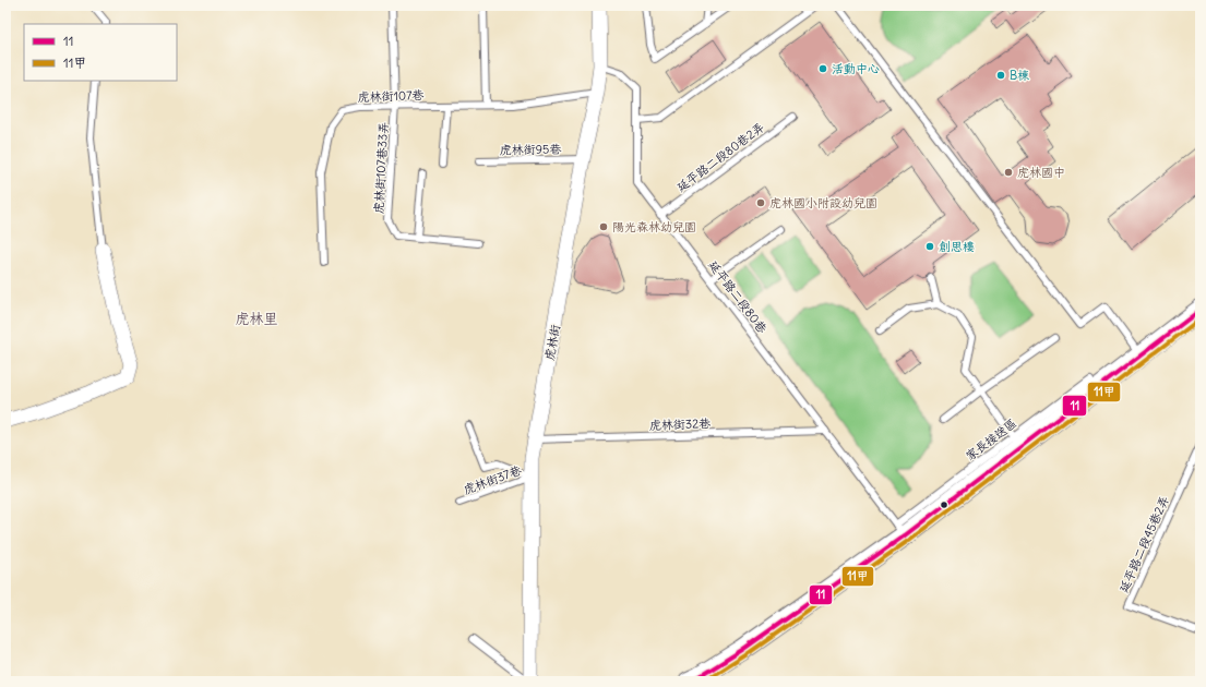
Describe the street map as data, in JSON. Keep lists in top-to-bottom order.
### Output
{
  "streets": {
    "street": ["虎林街"],
    "lane": [
      "虎林街107巷",
      "虎林街95巷",
      "延平路二段80巷2弄",
      "虎林街107巷33弄",
      "延平路二段80巷",
      "虎林街32巷",
      "虎林街37巷",
      "延平路二段45巷2弄"
    ]
  },
  "crossings": [
    ["虎林街107巷", "虎林街107巷33弄"],
    ["虎林街107巷", "虎林街"],
    ["虎林街95巷", "虎林街"],
    ["延平路二段80巷2弄", "延平路二段80巷"],
    ["延平路二段80巷", "虎林街"],
    ["延平路二段80巷", "虎林街32巷"],
    ["虎林街", "虎林街32巷"],
    ["虎林街", "虎林街37巷"]
  ],
  "districts": ["虎林里"],
  "places": [
    "活動中心",
    "B棟",
    "虎林國中",
    "虎林國小附設幼兒園",
    "陽光森林幼兒園",
    "創思樓"
  ],
  "lines": ["transit line 11", "transit line 11甲"],
  "legend": ["11", "11甲"]
}
